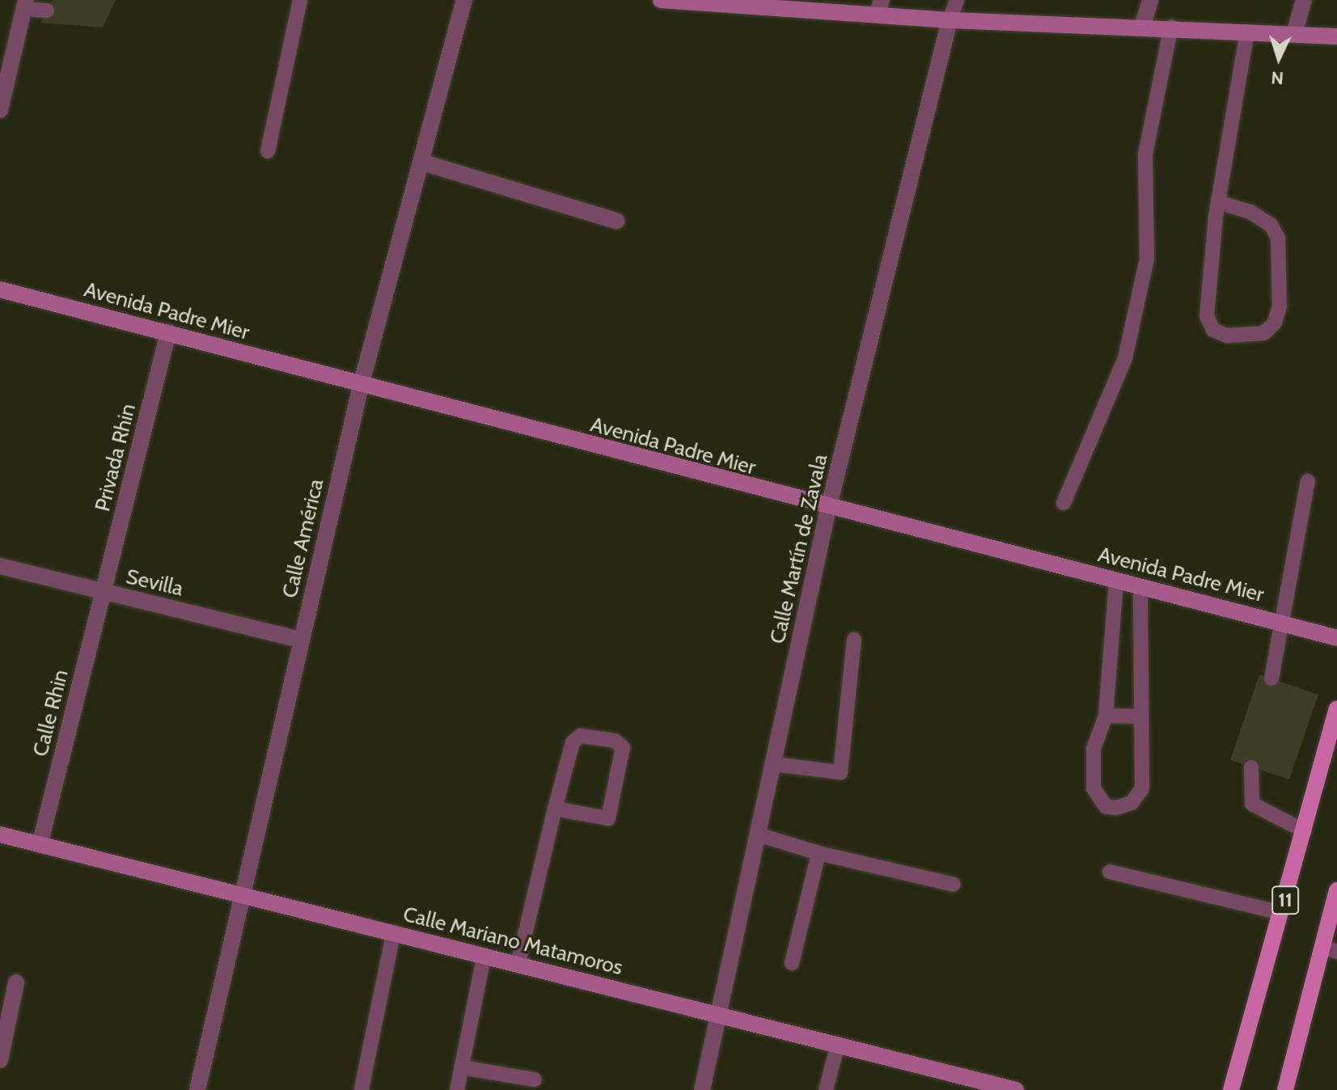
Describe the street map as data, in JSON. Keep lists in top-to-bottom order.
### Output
{
  "streets": {
    "main road": ["11"],
    "street": [
      "Avenida Padre Mier",
      "Privada Rhin",
      "Calle América",
      "Calle Martín de Zavala",
      "Sevilla",
      "Calle Rhin",
      "Calle Mariano Matamoros"
    ]
  },
  "crossings": [
    ["Avenida Padre Mier", "Privada Rhin"],
    ["Avenida Padre Mier", "Calle América"],
    ["Avenida Padre Mier", "Calle Martín de Zavala"],
    ["Privada Rhin", "Sevilla"],
    ["Privada Rhin", "Calle Rhin"],
    ["Calle América", "Sevilla"],
    ["Calle América", "Calle Mariano Matamoros"],
    ["Calle Martín de Zavala", "Calle Mariano Matamoros"],
    ["Sevilla", "Calle Rhin"],
    ["Calle Rhin", "Calle Mariano Matamoros"]
  ],
  "north": "bottom"
}
